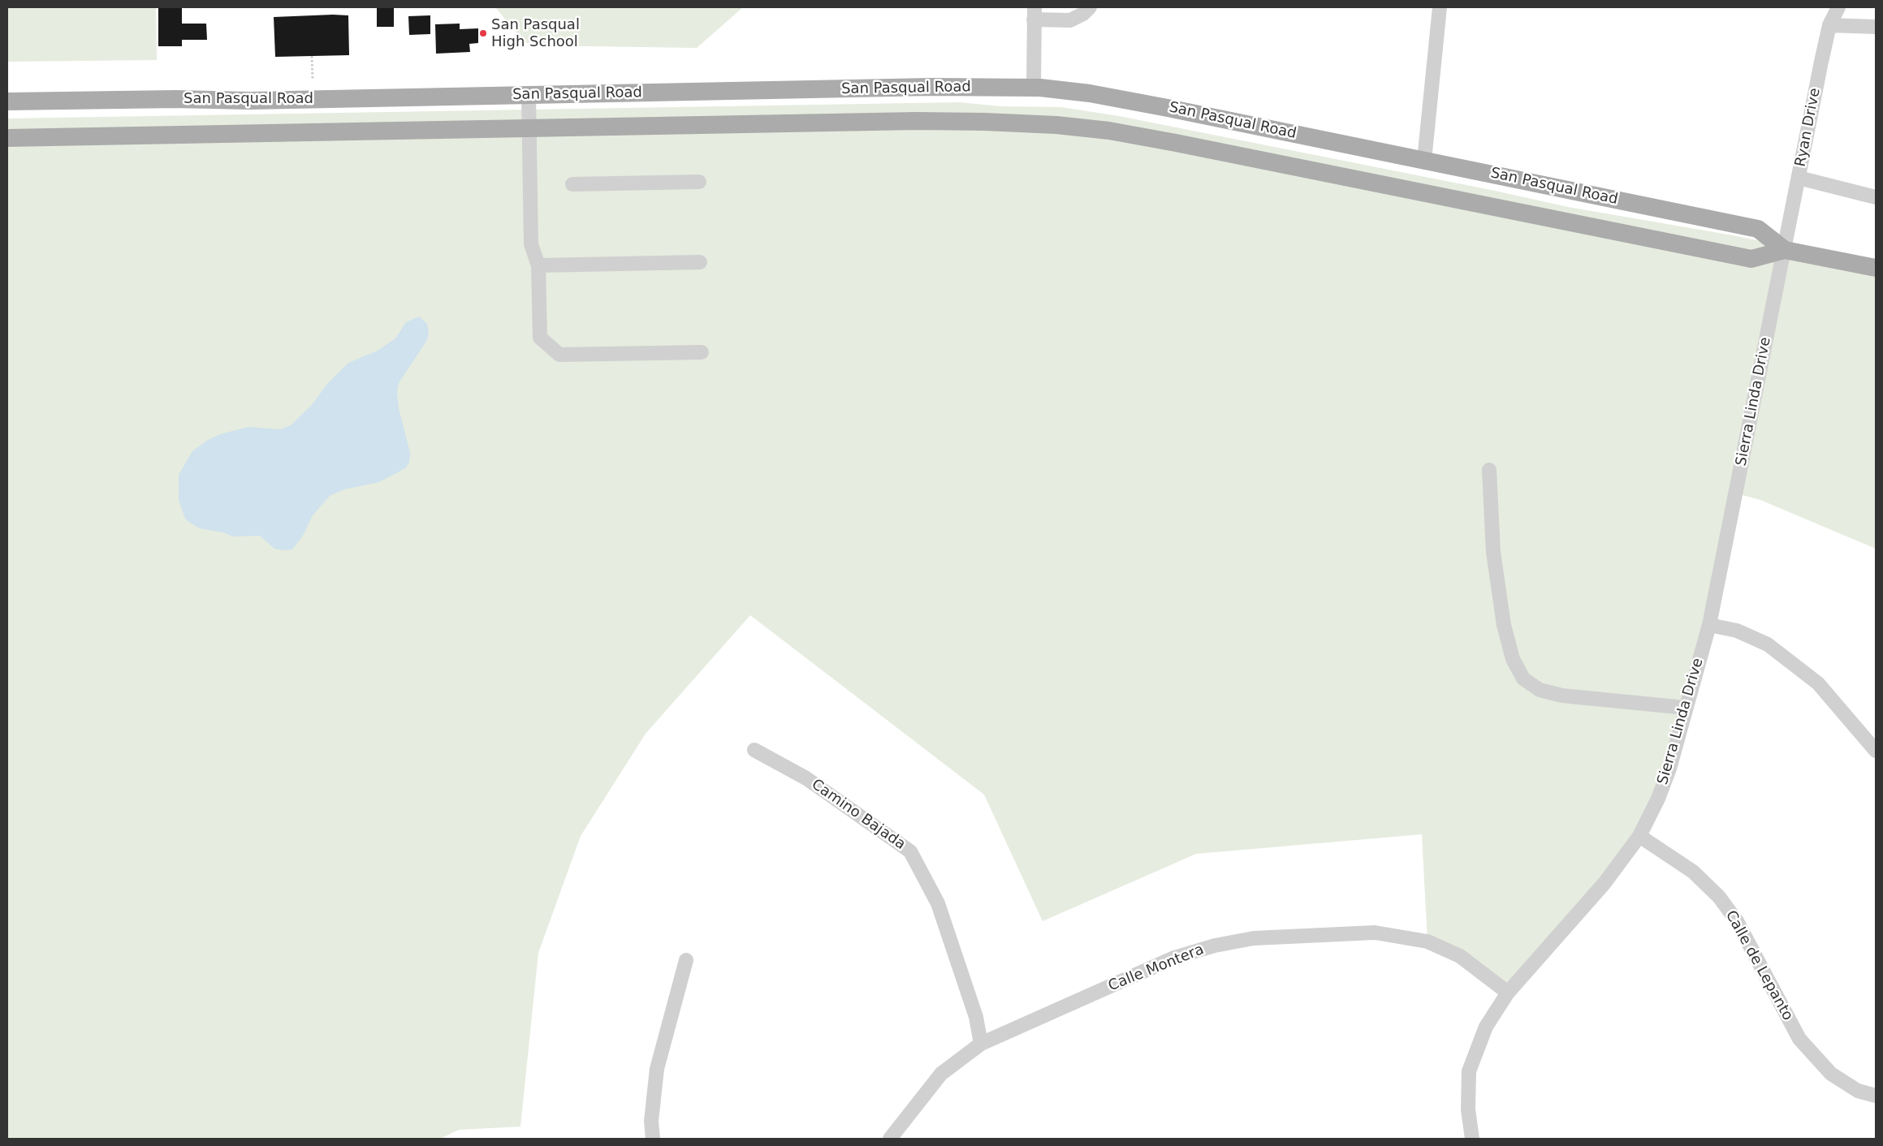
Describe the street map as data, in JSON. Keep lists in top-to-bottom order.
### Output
{
  "streets": {
    "main road": ["San Pasqual Road"],
    "street": [
      "Ryan Drive",
      "Sierra Linda Drive",
      "Camino Bajada",
      "Calle de Lepanto",
      "Calle Montera"
    ]
  },
  "crossings": [
    ["San Pasqual Road", "Ryan Drive"],
    ["San Pasqual Road", "Sierra Linda Drive"],
    ["Ryan Drive", "Sierra Linda Drive"],
    ["Sierra Linda Drive", "Calle de Lepanto"],
    ["Sierra Linda Drive", "Calle Montera"],
    ["Camino Bajada", "Calle Montera"]
  ],
  "places": ["San Pasqual High School"]
}
